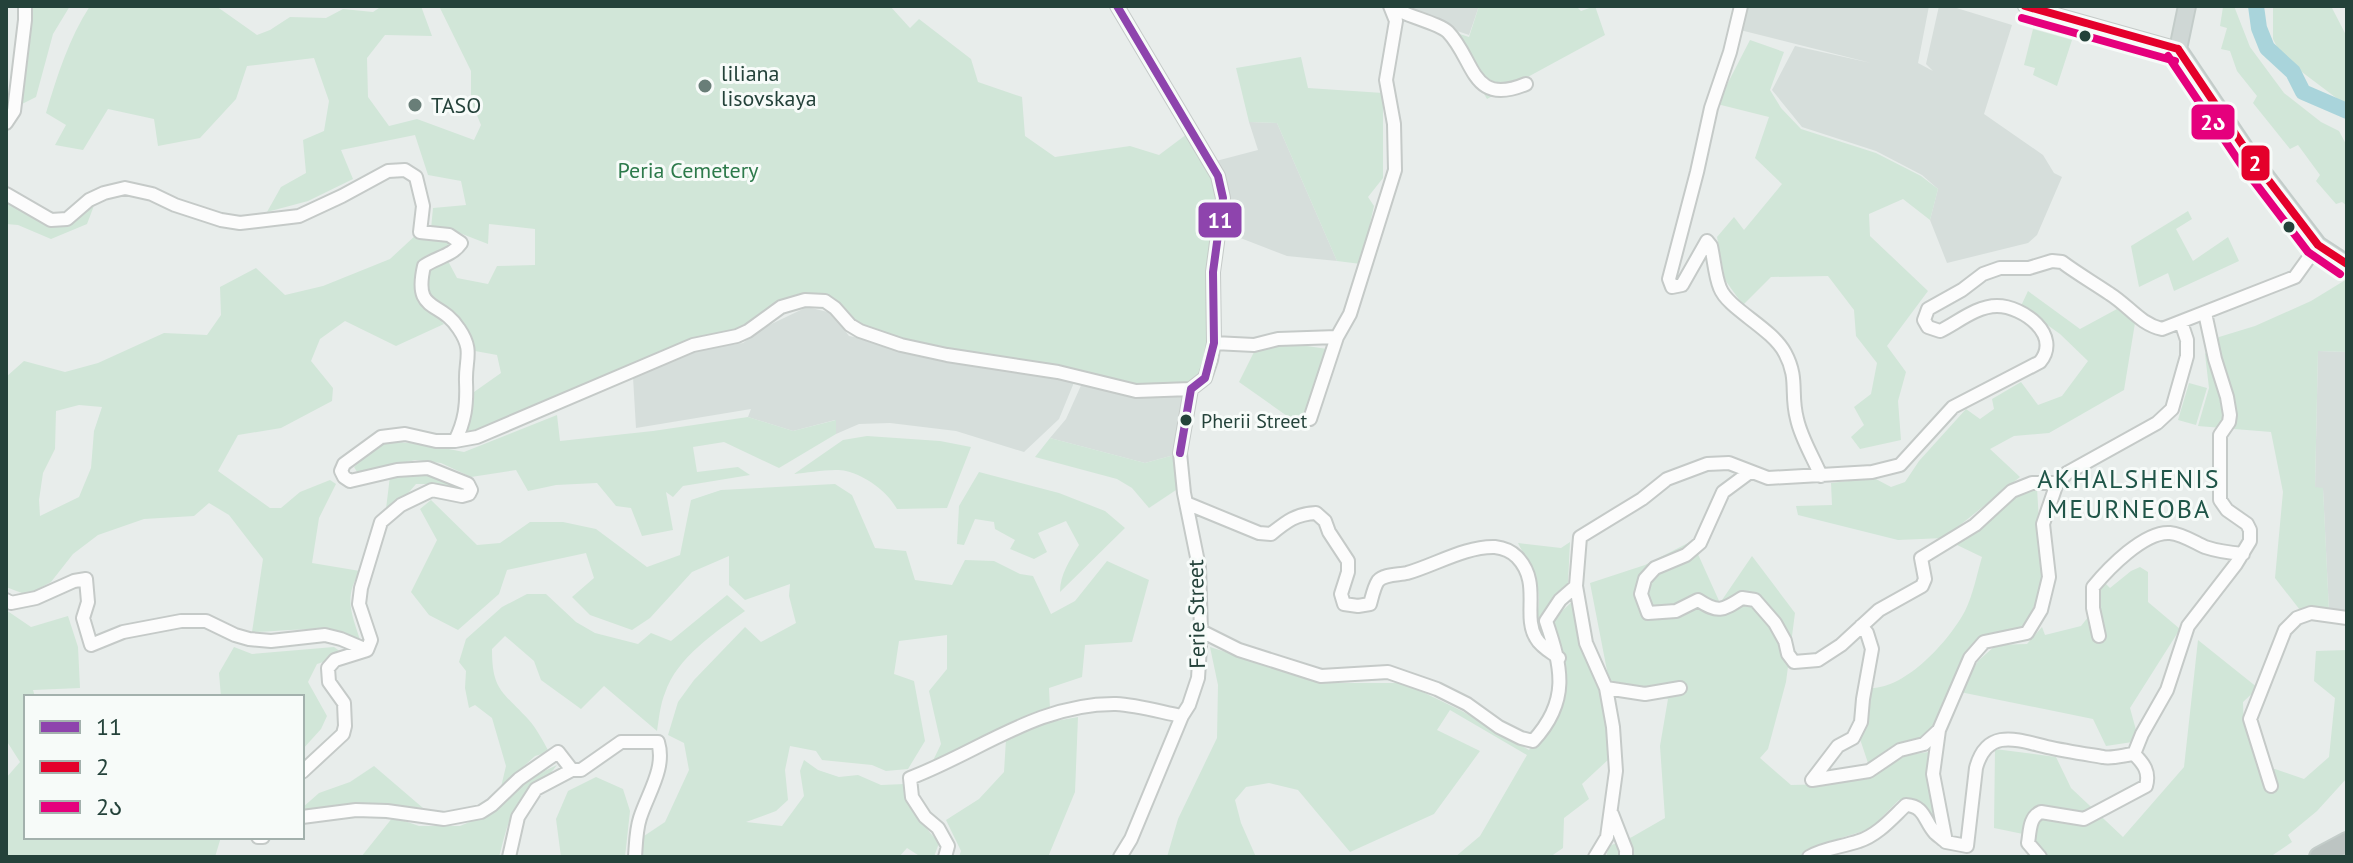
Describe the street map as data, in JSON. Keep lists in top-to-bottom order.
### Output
{
  "streets": {
    "street": ["Ferie Street"]
  },
  "districts": ["AKHALSHENIS MEURNEOBA"],
  "parks": ["Peria Cemetery"],
  "places": ["liliana lisovskaya", "TASO", "Pherii Street"],
  "lines": ["transit line 11", "transit line 2", "transit line 2ა"],
  "legend": ["11", "2", "2ა"]
}
